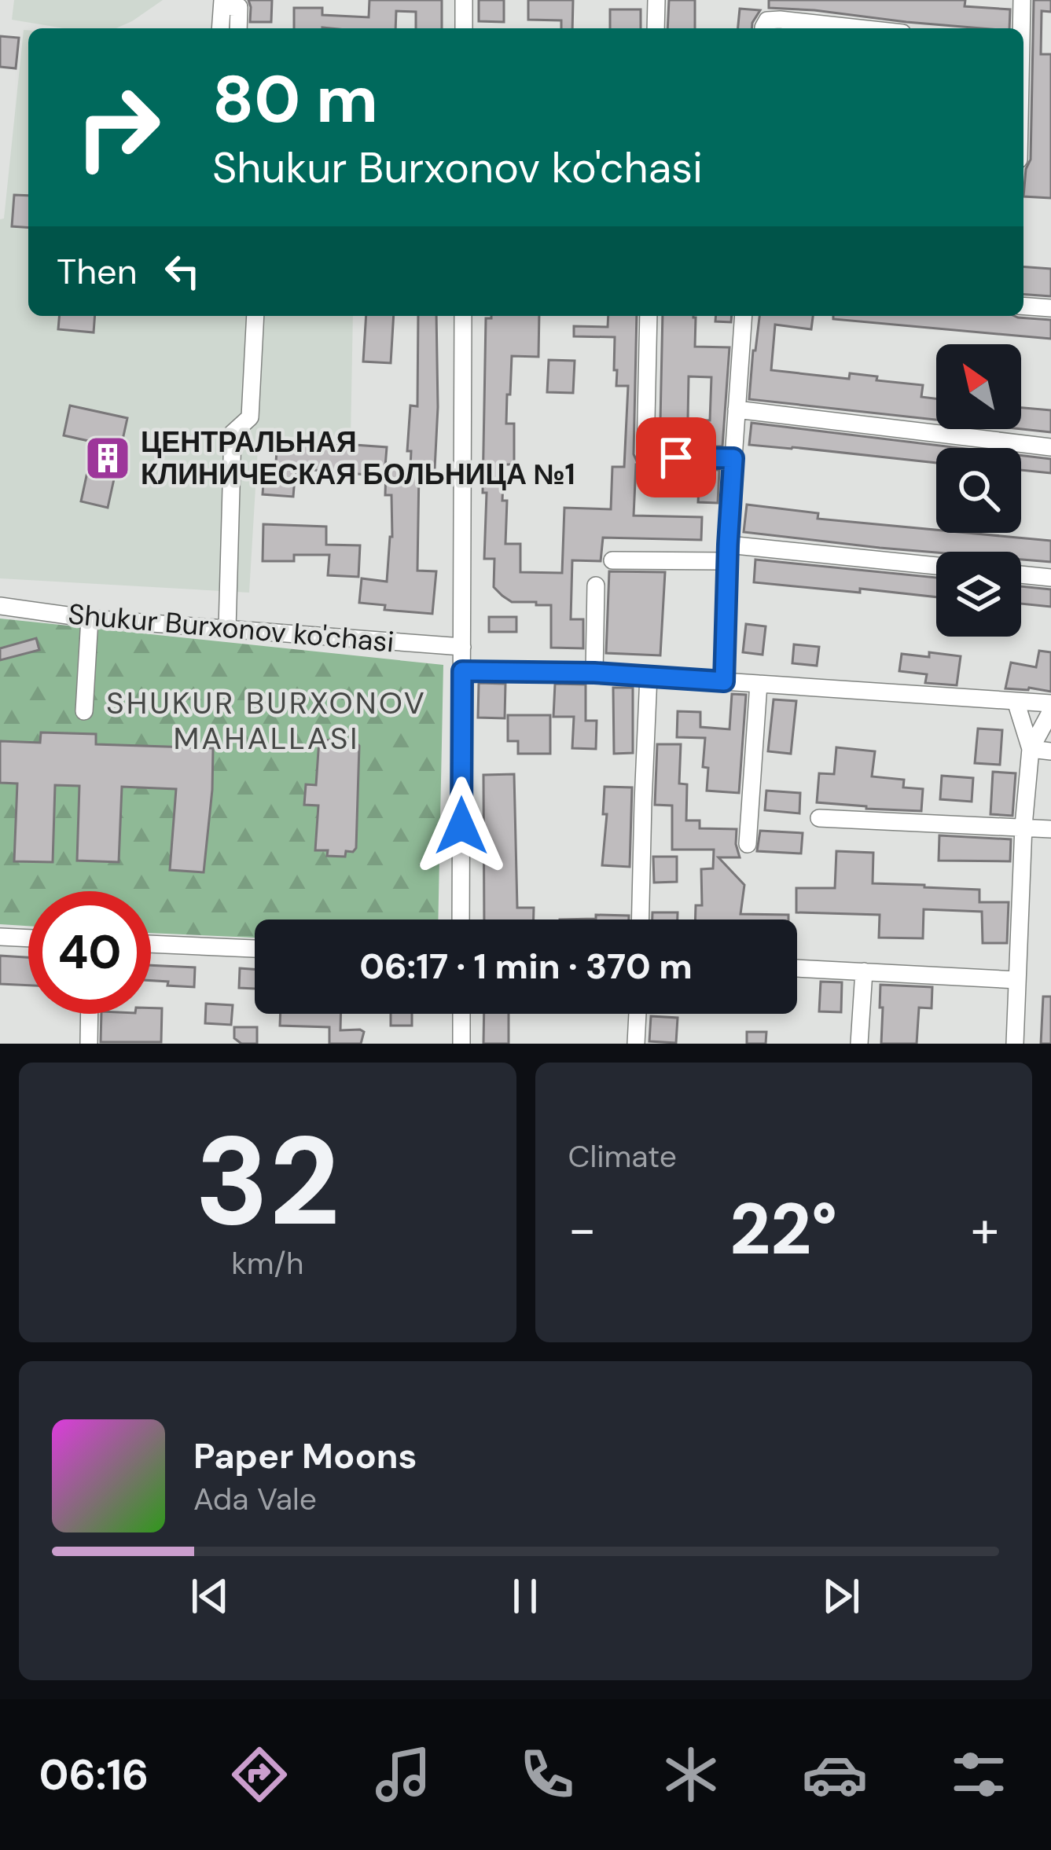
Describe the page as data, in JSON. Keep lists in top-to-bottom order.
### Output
{
  "streets": {
    "street": ["Shukur Burxonov ko'chasi"]
  },
  "districts": ["SHUKUR BURXONOV MAHALLASI"],
  "places": {
    "building": ["ЦЕНТРАЛЬНАЯ КЛИНИЧЕСКАЯ БОЛЬНИЦА №1"]
  },
  "north": "top left",
  "page": {
    "turn": ["80 m", "Shukur Burxonov ko'chasi"],
    "then": "Then",
    "limit": "40",
    "trip": "06:17 · 1 min · 370 m",
    "tile": [
      ["32", "km/h"],
      "Climate"
    ],
    "heat": ["−", "22°", "+"],
    "song": ["Paper Moons", "Ada Vale"],
    "tabs": "06:16"
  }
}
